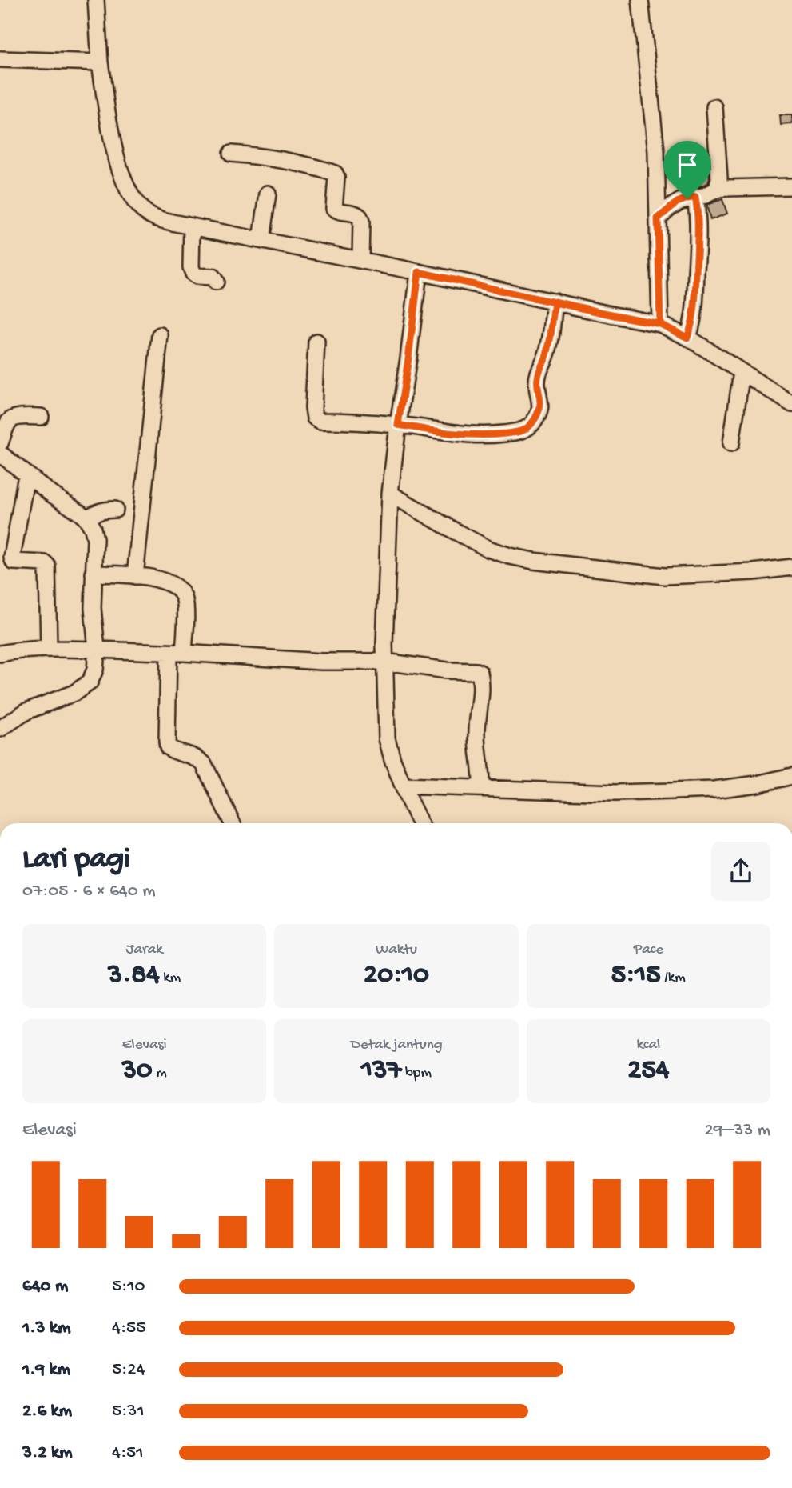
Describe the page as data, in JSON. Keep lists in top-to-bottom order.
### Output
{
  "page": {
    "heading": ["Lari pagi", "07:05 · 6 × 640 m"],
    "stats": [
      ["Jarak", "3.84 km"],
      ["Waktu", "20:10"],
      ["Pace", "5:15 /km"],
      ["Elevasi", "30 m"],
      ["Detak jantung", "137 bpm"],
      ["kcal", "254"]
    ],
    "chart": ["Elevasi", "29–33 m"],
    "list": [
      {
        "name": "640 m",
        "note": "5:10"
      },
      {
        "name": "1.3 km",
        "note": "4:55"
      },
      {
        "name": "1.9 km",
        "note": "5:24"
      },
      {
        "name": "2.6 km",
        "note": "5:31"
      },
      {
        "name": "3.2 km",
        "note": "4:51"
      }
    ]
  }
}
